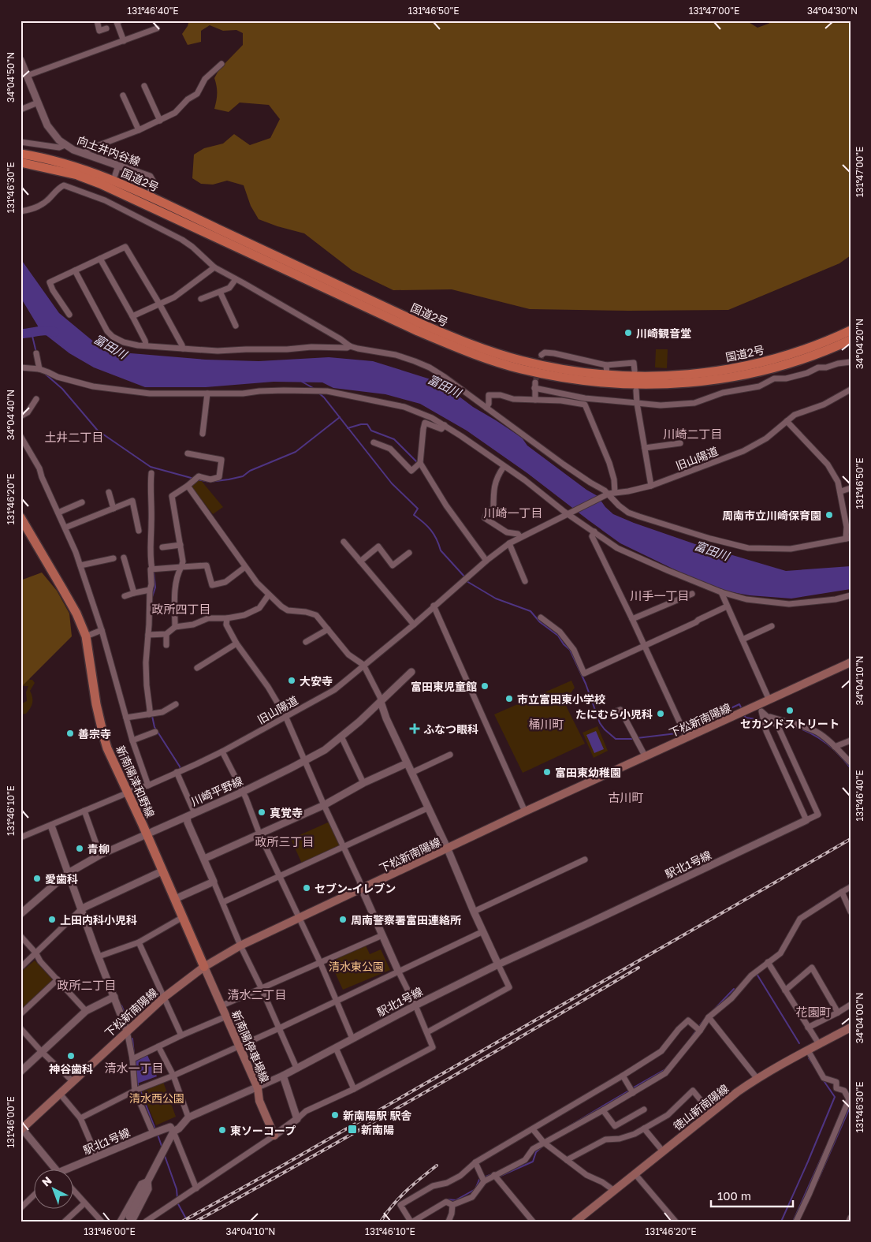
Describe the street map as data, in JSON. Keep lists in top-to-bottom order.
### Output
{
  "streets": {
    "highway": ["国道2号"],
    "main road": [
      "下松新南陽線",
      "新南陽津和野線",
      "新南陽停車場線",
      "徳山新南陽線"
    ],
    "street": [
      "向土井内谷線",
      "旧山陽道",
      "川崎平野線",
      "駅北1号線"
    ]
  },
  "crossings": [
    ["向土井内谷線", "国道2号"],
    ["旧山陽道", "新南陽津和野線"],
    ["下松新南陽線", "新南陽津和野線"],
    ["下松新南陽線", "駅北1号線"],
    ["下松新南陽線", "新南陽停車場線"],
    ["新南陽津和野線", "川崎平野線"],
    ["新南陽津和野線", "新南陽停車場線"],
    ["駅北1号線", "新南陽停車場線"]
  ],
  "districts": [
    "川崎二丁目",
    "土井二丁目",
    "川崎一丁目",
    "川手一丁目",
    "政所四丁目",
    "桶川町",
    "古川町",
    "政所三丁目",
    "政所二丁目",
    "清水二丁目",
    "花園町",
    "清水一丁目"
  ],
  "water": ["富田川"],
  "parks": ["清水東公園", "清水西公園"],
  "places": {
    "other": [
      "川崎観音堂",
      "周南市立川崎保育園",
      "大安寺",
      "富田東児童館",
      "市立富田東小学校",
      "セカンドストリート",
      "たにむら小児科",
      "善宗寺",
      "富田東幼稚園",
      "真覚寺",
      "青柳",
      "愛歯科",
      "セブン-イレブン",
      "上田内科小児科",
      "周南警察署富田連絡所",
      "神谷歯科",
      "新南陽駅 駅舎",
      "東ソーコープ"
    ],
    "health": ["ふなつ眼科"],
    "transit": ["新南陽"]
  },
  "scale_bar": "100 m",
  "north": "top left",
  "coordinates": [
    "131°46'40\"E",
    "131°46'50\"E",
    "131°47'00\"E",
    "34°04'30\"N",
    "34°04'50\"N",
    "131°46'30\"E",
    "34°04'20\"N",
    "34°04'40\"N",
    "131°46'20\"E",
    "34°04'10\"N",
    "131°46'10\"E",
    "34°04'00\"N",
    "131°46'00\"E"
  ]
}
